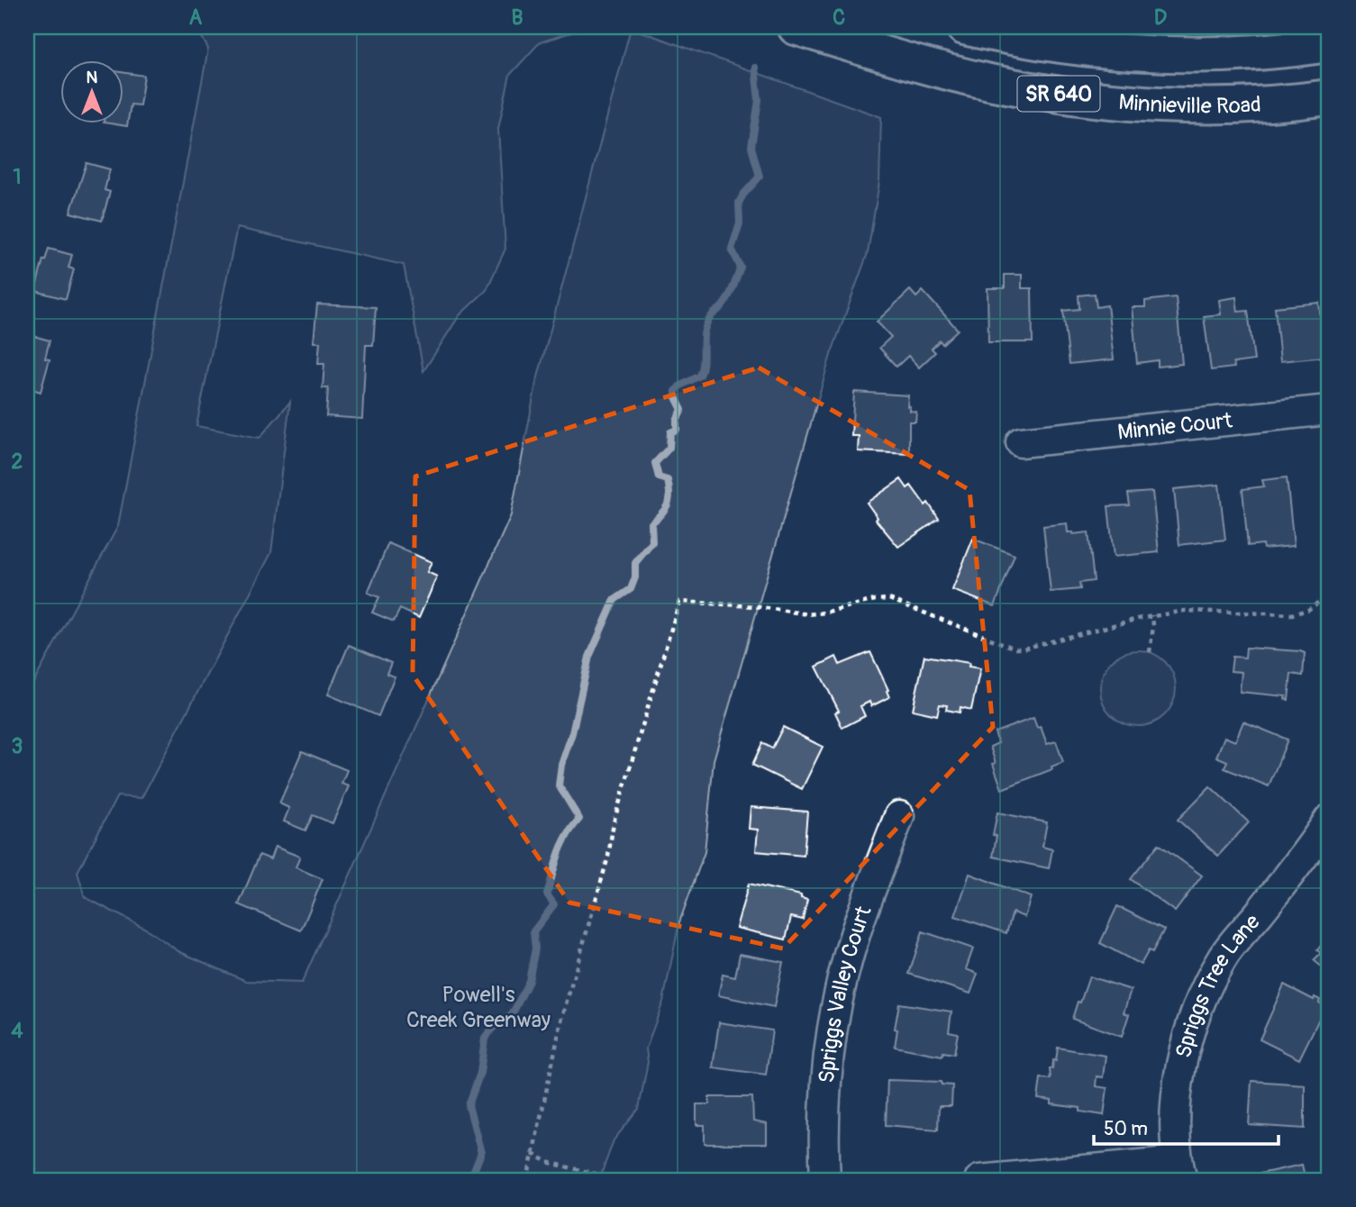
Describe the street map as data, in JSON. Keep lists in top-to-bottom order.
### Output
{
  "streets": {
    "main road": ["SR 640", "Minnieville Road"],
    "street": ["Minnie Court", "Spriggs Tree Lane", "Spriggs Valley Court"]
  },
  "parks": ["Powell's Creek Greenway"],
  "scale_bar": "50 m",
  "north": "top",
  "grid": {
    "columns": [
      "A",
      "B",
      "C",
      "D"
    ],
    "rows": [
      "1",
      "2",
      "3",
      "4"
    ]
  }
}
